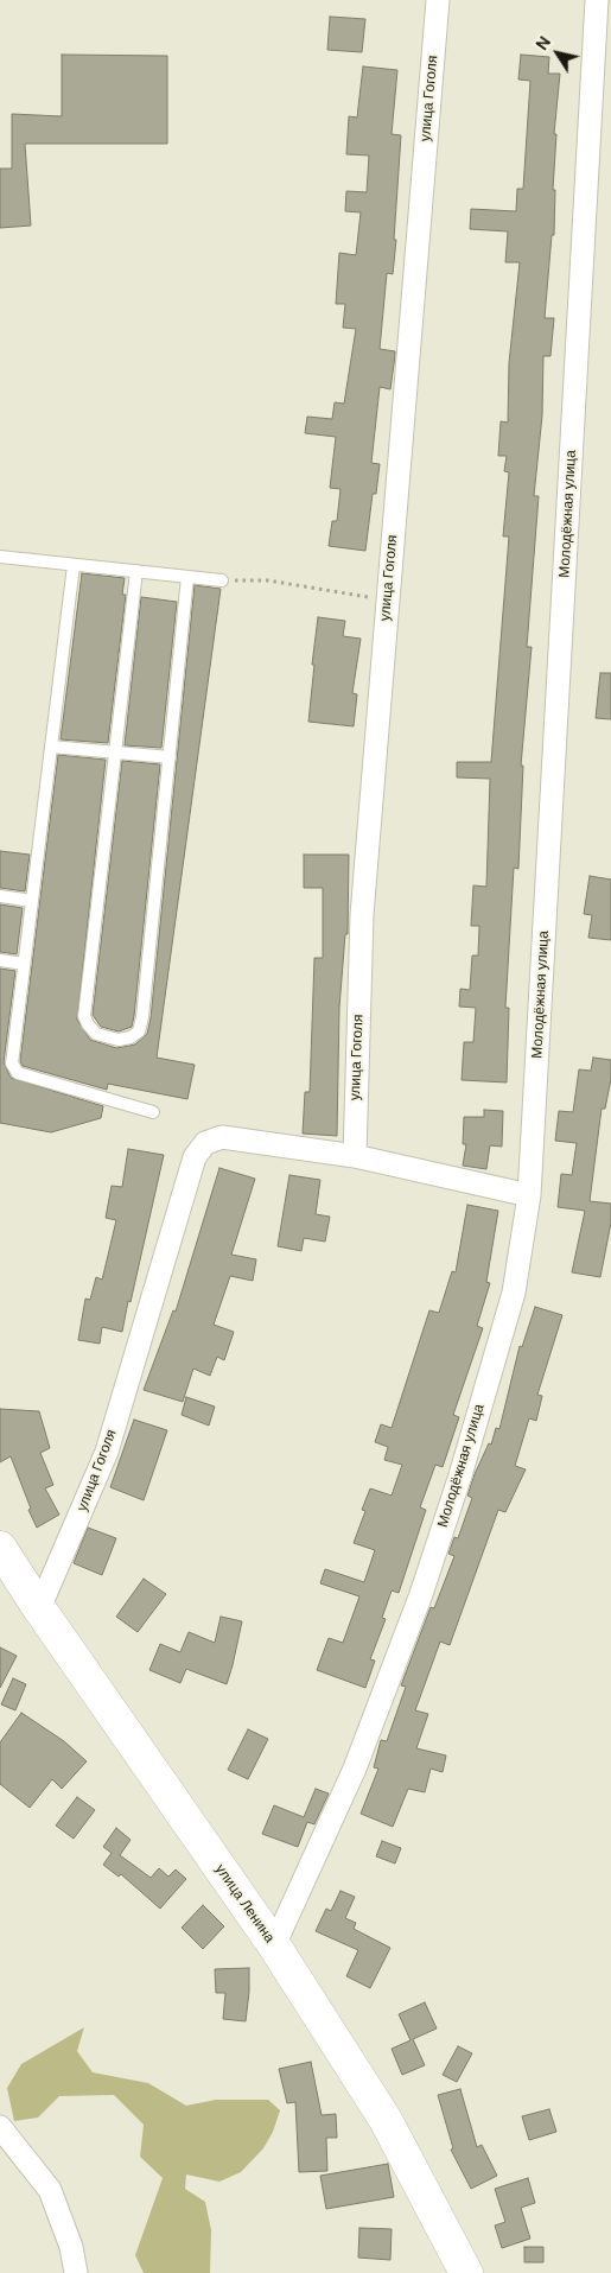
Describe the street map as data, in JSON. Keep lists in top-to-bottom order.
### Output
{
  "streets": {
    "main road": ["улица Ленина"],
    "street": ["улица Гоголя", "Молодёжная улица"]
  },
  "crossings": [
    ["улица Гоголя", "улица Ленина"],
    ["Молодёжная улица", "улица Ленина"]
  ],
  "north": "top left"
}
